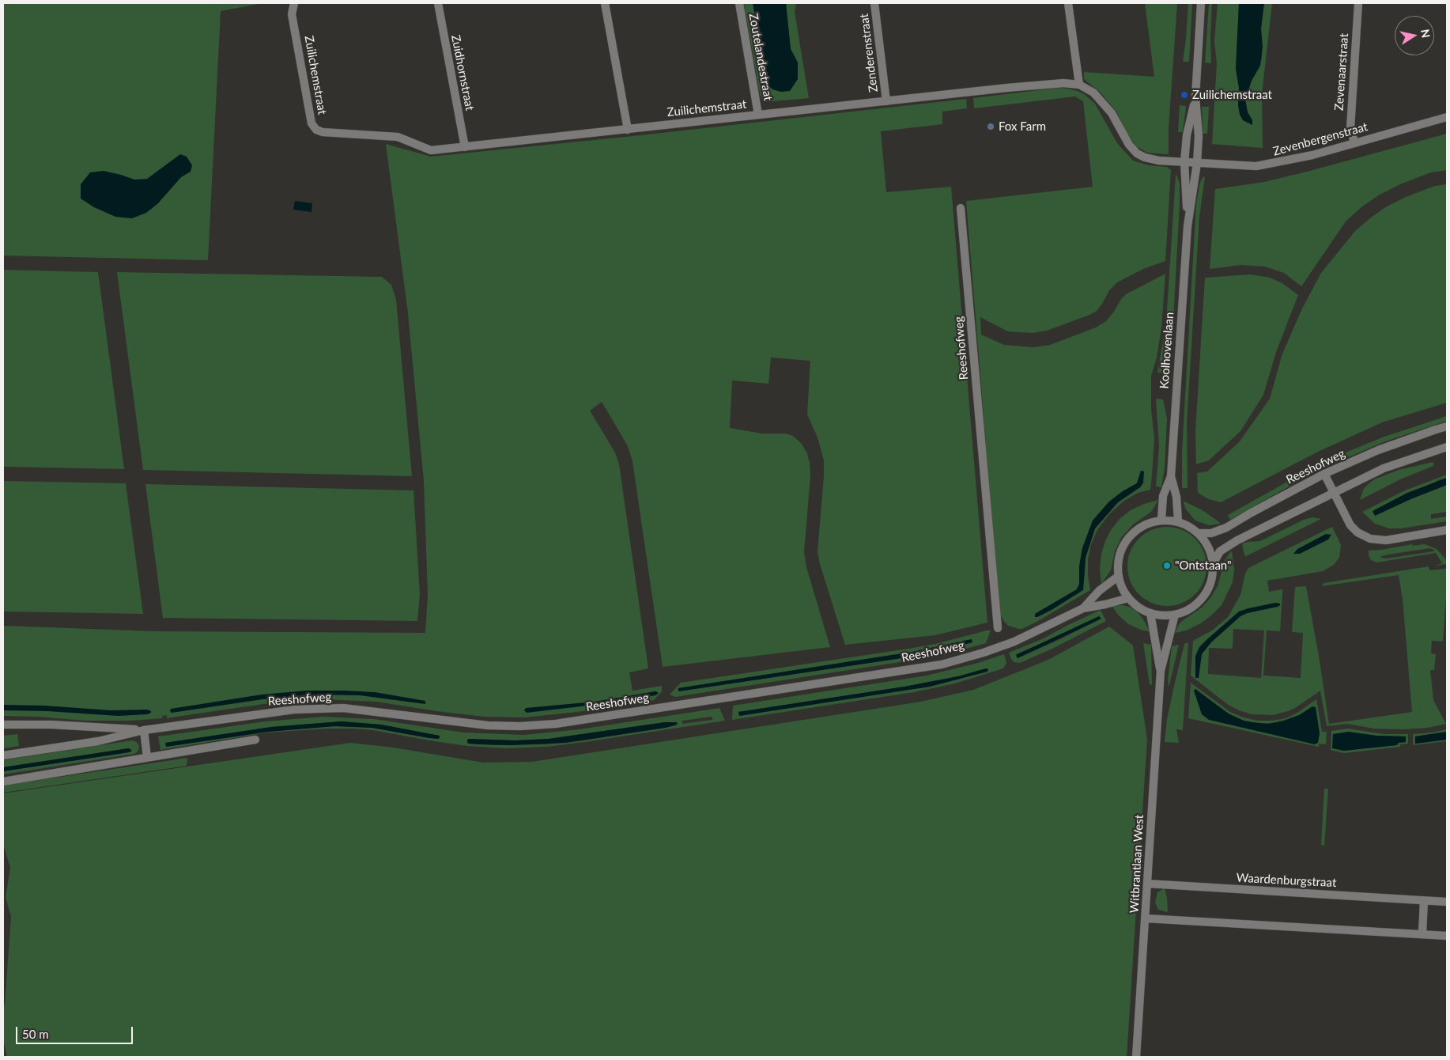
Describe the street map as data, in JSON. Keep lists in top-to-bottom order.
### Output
{
  "streets": {
    "street": [
      "Zenderenstraat",
      "Zoutelandestraat",
      "Zevenaarstraat",
      "Zuidhornstraat",
      "Zuilichemstraat",
      "Zevenbergenstraat",
      "Reeshofweg",
      "Koolhovenlaan",
      "Witbrantlaan West",
      "Waardenburgstraat"
    ]
  },
  "crossings": [
    ["Zenderenstraat", "Zuilichemstraat"],
    ["Zoutelandestraat", "Zuilichemstraat"],
    ["Zevenaarstraat", "Zevenbergenstraat"],
    ["Zuidhornstraat", "Zuilichemstraat"],
    ["Zuilichemstraat", "Zevenbergenstraat"],
    ["Zuilichemstraat", "Koolhovenlaan"],
    ["Zevenbergenstraat", "Koolhovenlaan"],
    ["Reeshofweg", "Koolhovenlaan"],
    ["Reeshofweg", "Witbrantlaan West"],
    ["Koolhovenlaan", "Witbrantlaan West"],
    ["Witbrantlaan West", "Waardenburgstraat"]
  ],
  "places": ["Zuilichemstraat", "Fox Farm", "\"Ontstaan\""],
  "scale_bar": "50 m",
  "north": "right"
}
